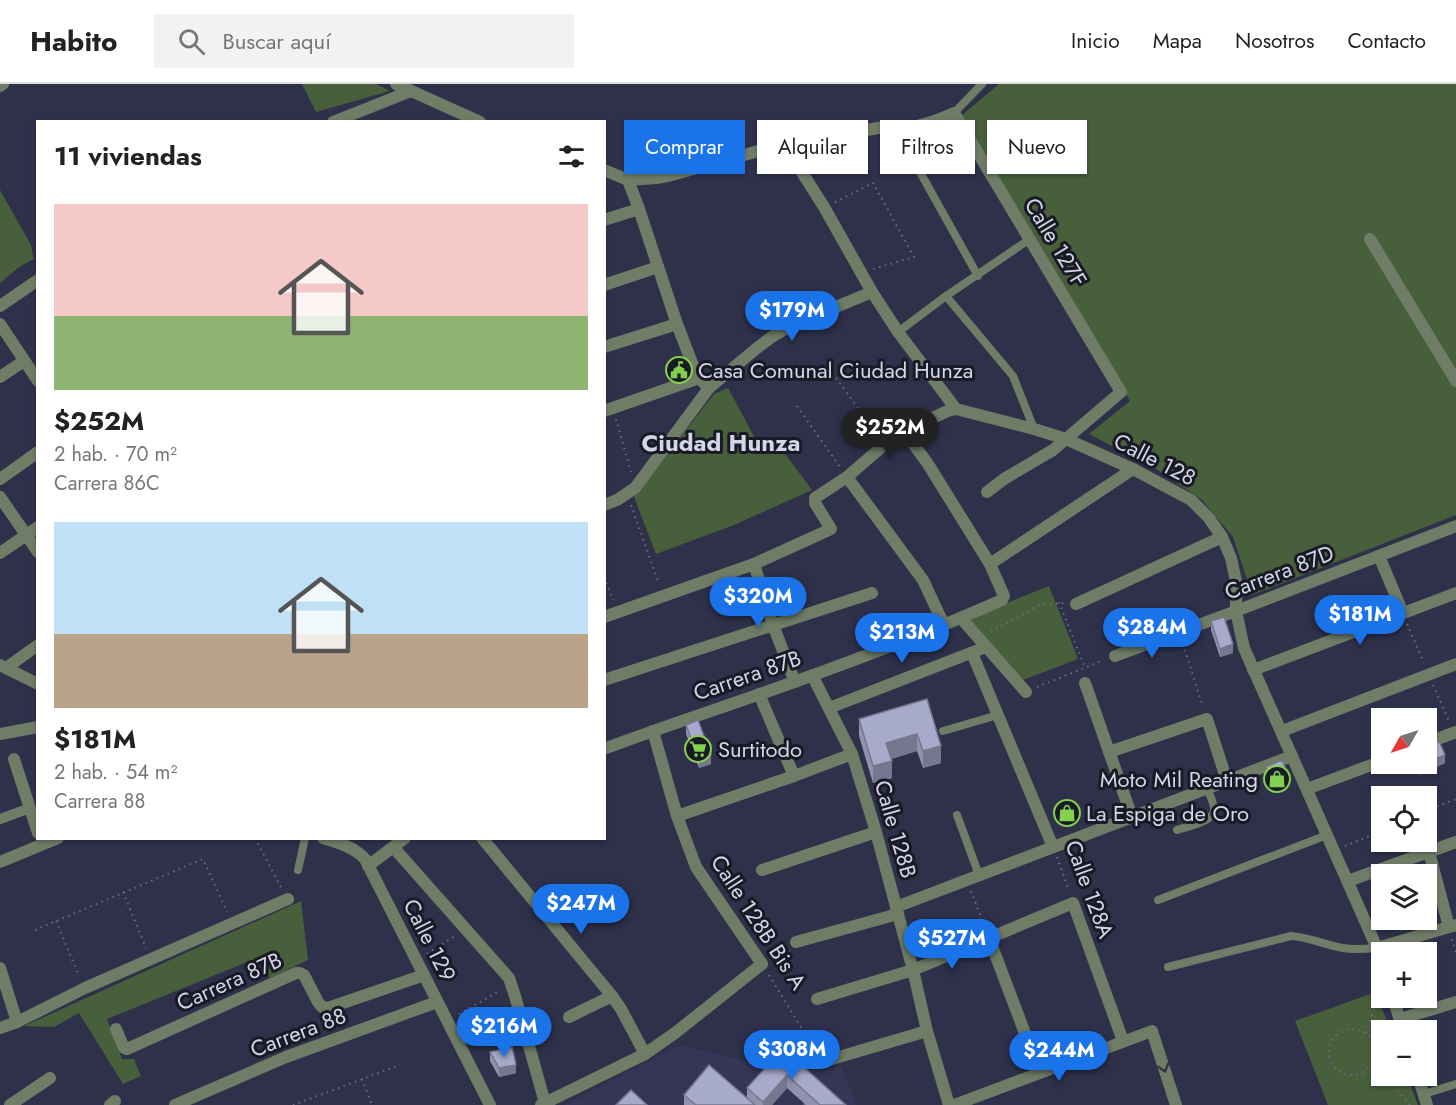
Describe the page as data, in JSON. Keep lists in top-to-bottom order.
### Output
{
  "streets": {
    "street": [
      "Calle 127F",
      "Calle 128",
      "Carrera 87D",
      "Carrera 87B",
      "Calle 128B",
      "Calle 128A",
      "Calle 128B Bis A",
      "Calle 129",
      "Carrera 88"
    ]
  },
  "crossings": [
    ["Calle 127F", "Calle 128"],
    ["Calle 128", "Carrera 87D"],
    ["Carrera 87B", "Calle 128B"],
    ["Carrera 87B", "Calle 128B Bis A"],
    ["Carrera 87B", "Calle 129"],
    ["Calle 129", "Carrera 88"]
  ],
  "districts": ["Ciudad Hunza"],
  "places": {
    "public building": ["Casa Comunal Ciudad Hunza"],
    "supermarket": ["Surtitodo"],
    "shop": ["Moto Mil Reating", "La Espiga de Oro"]
  },
  "north": "bottom left",
  "page": {
    "header": "Habito",
    "search": "Buscar aquí",
    "nav": [
      "Inicio",
      "Mapa",
      "Nosotros",
      "Contacto"
    ],
    "chip": [
      "Comprar",
      "Alquilar",
      "Filtros",
      "Nuevo"
    ],
    "heading": "11 viviendas",
    "list": [
      {
        "name": "$252M",
        "note": "2 hab. · 70 m² · Carrera 86C"
      },
      {
        "name": "$181M",
        "note": "2 hab. · 54 m² · Carrera 88"
      }
    ],
    "price": [
      "$179M",
      "$252M",
      "$320M",
      "$181M",
      "$284M",
      "$213M",
      "$247M",
      "$527M",
      "$216M",
      "$308M",
      "$244M"
    ],
    "map_buttons": ["+", "−"]
  }
}
